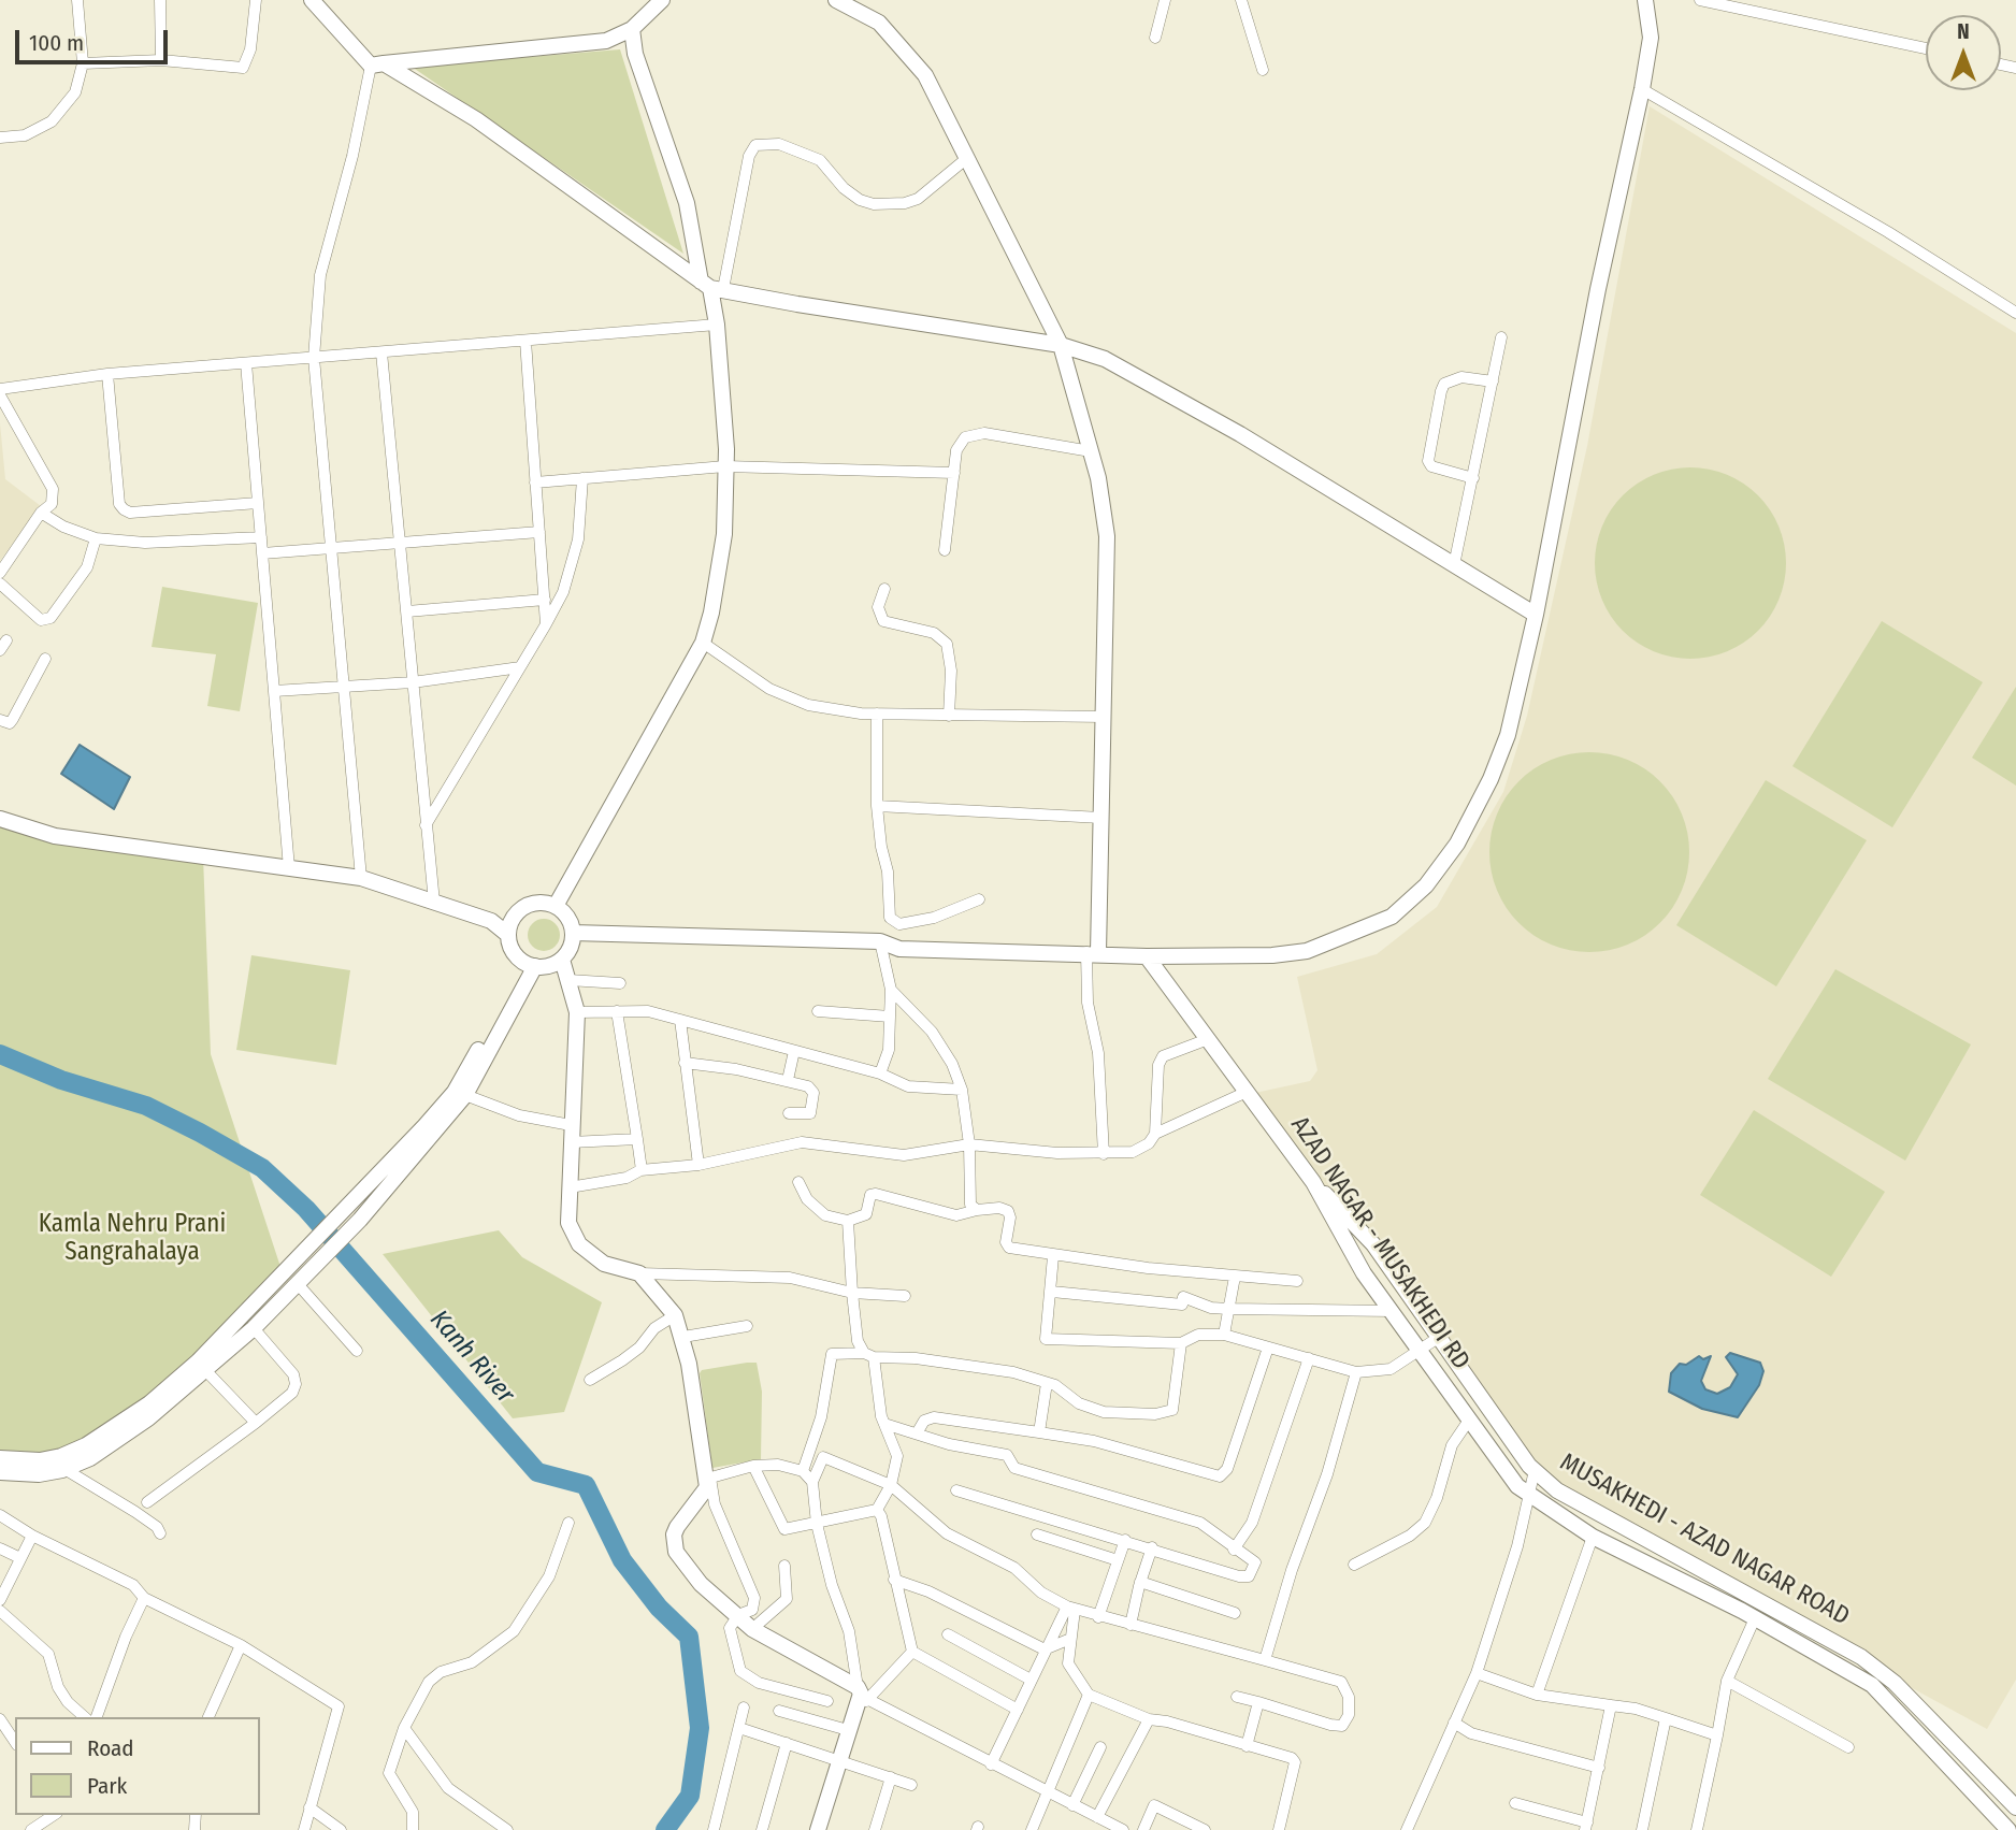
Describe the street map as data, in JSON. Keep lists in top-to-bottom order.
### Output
{
  "streets": {
    "street": ["AZAD NAGAR - MUSAKHEDI RD", "MUSAKHEDI - AZAD NAGAR ROAD"]
  },
  "crossings": [
    ["AZAD NAGAR - MUSAKHEDI RD", "MUSAKHEDI - AZAD NAGAR ROAD"]
  ],
  "water": ["Kanh River"],
  "parks": ["Kamla Nehru Prani Sangrahalaya"],
  "legend": ["Road", "Park"],
  "scale_bar": "100 m",
  "north": "top"
}
